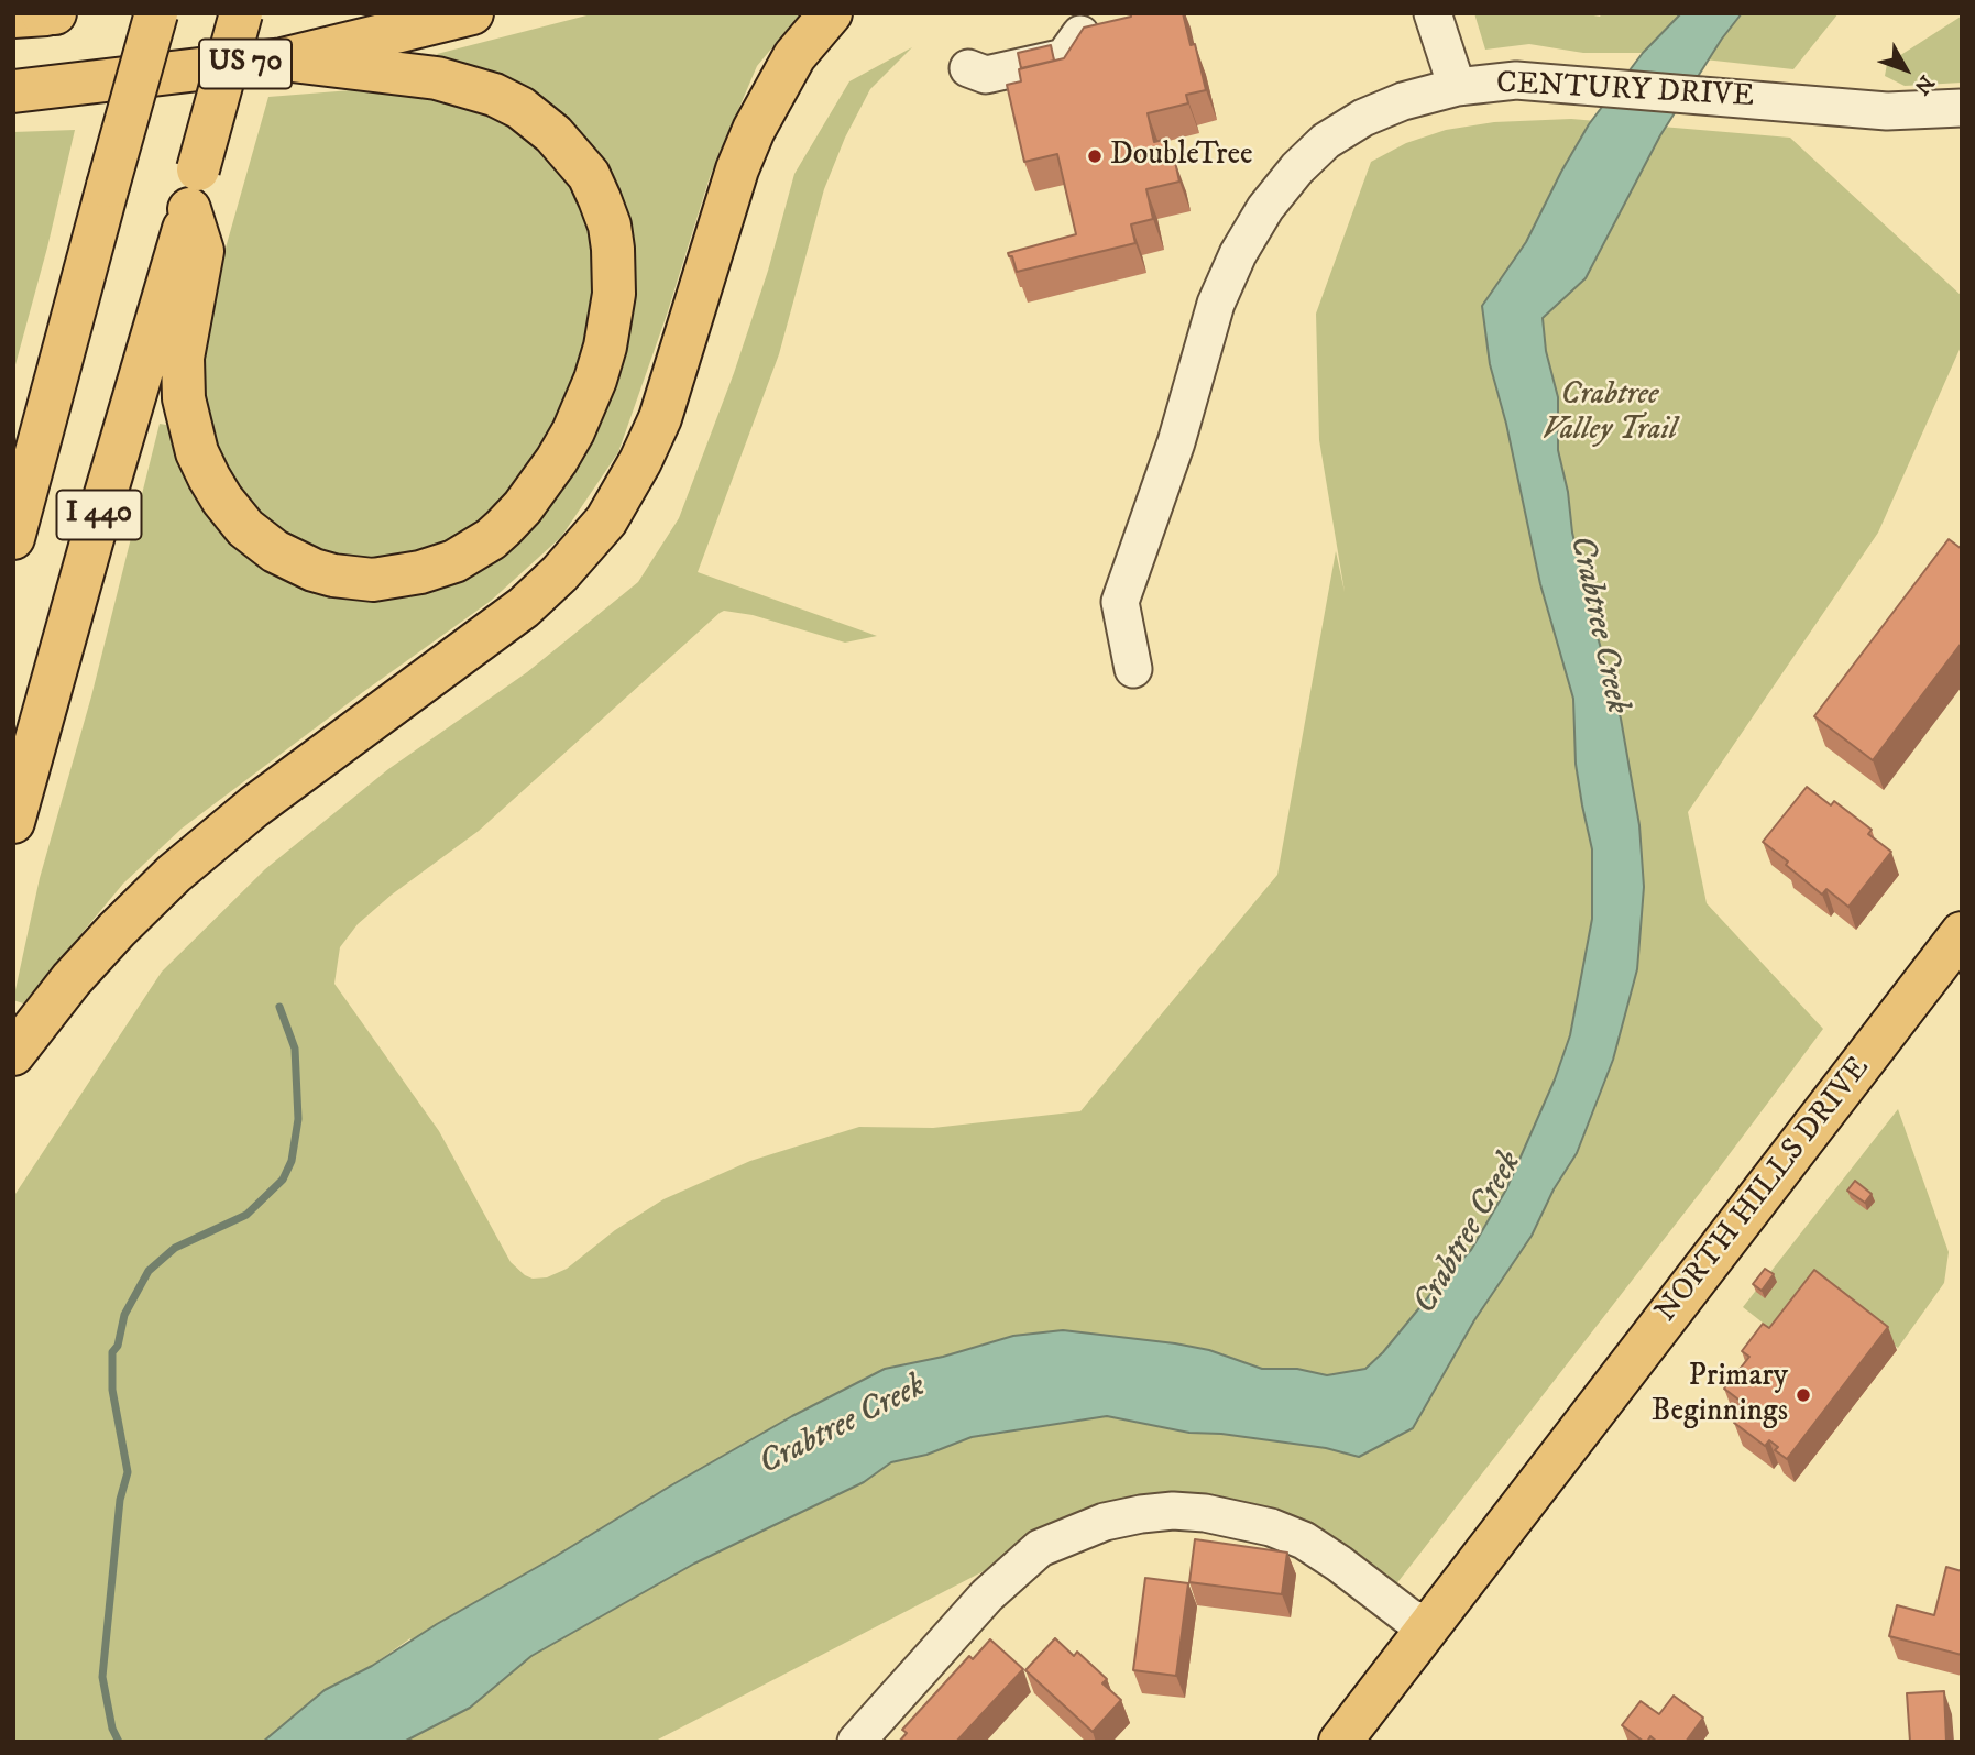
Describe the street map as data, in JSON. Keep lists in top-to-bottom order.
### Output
{
  "streets": {
    "main road": ["US 70", "I 440", "NORTH HILLS DRIVE"],
    "street": ["CENTURY DRIVE"]
  },
  "water": ["Crabtree Creek"],
  "parks": ["Crabtree Valley Trail"],
  "places": ["DoubleTree", "Primary Beginnings"],
  "north": "bottom right"
}
